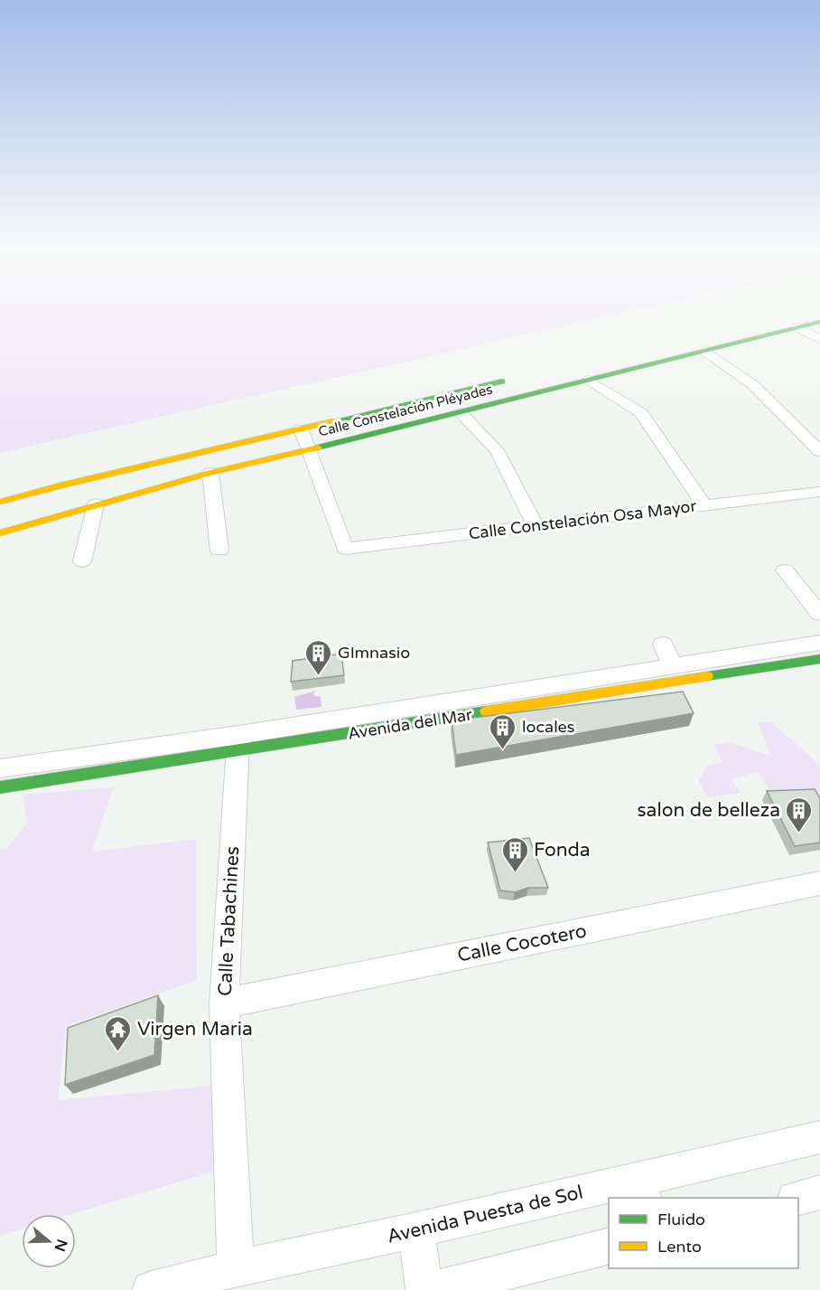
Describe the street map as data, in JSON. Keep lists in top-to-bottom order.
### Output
{
  "streets": {
    "main road": ["Calle Constelación Pléyades", "Avenida del Mar"],
    "street": [
      "Calle Constelación Osa Mayor",
      "Calle Tabachines",
      "Calle Cocotero",
      "Avenida Puesta de Sol"
    ]
  },
  "crossings": [
    ["Calle Constelación Pléyades", "Calle Constelación Osa Mayor"],
    ["Avenida del Mar", "Calle Tabachines"],
    ["Calle Tabachines", "Calle Cocotero"],
    ["Calle Tabachines", "Avenida Puesta de Sol"]
  ],
  "places": {
    "building": [
      "GImnasio",
      "locales",
      "salon de belleza",
      "Fonda"
    ],
    "temple": ["Virgen Maria"]
  },
  "legend": ["Fluido", "Lento"],
  "north": "right"
}
